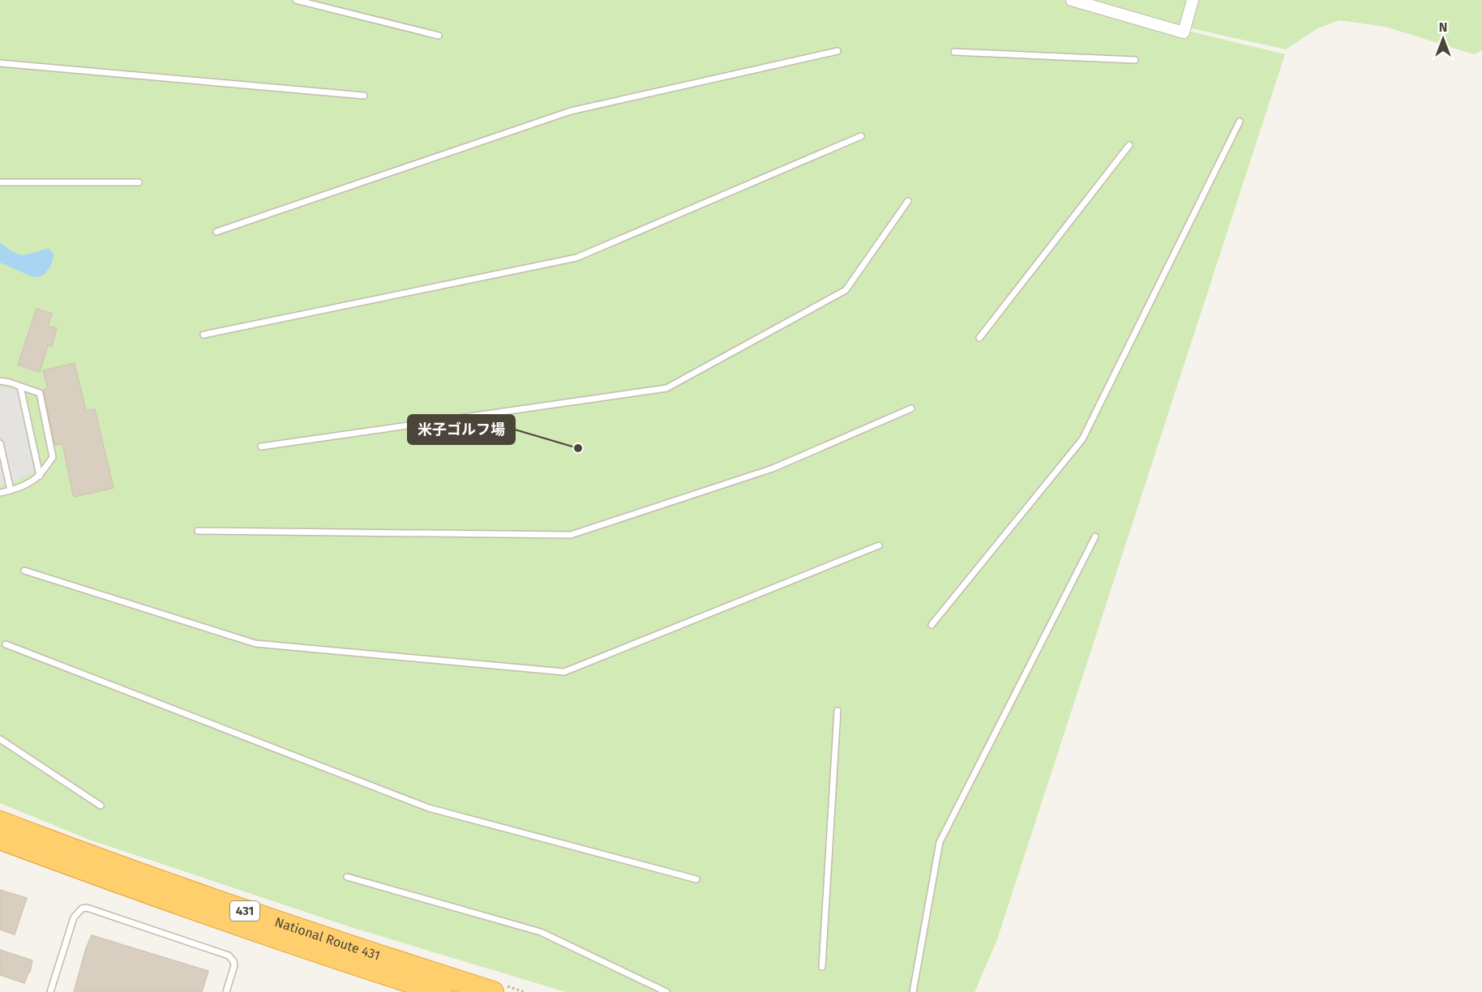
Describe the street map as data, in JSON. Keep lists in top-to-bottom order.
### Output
{
  "streets": {
    "highway": ["431", "National Route 431"]
  },
  "places": ["米子ゴルフ場"],
  "north": "top"
}
